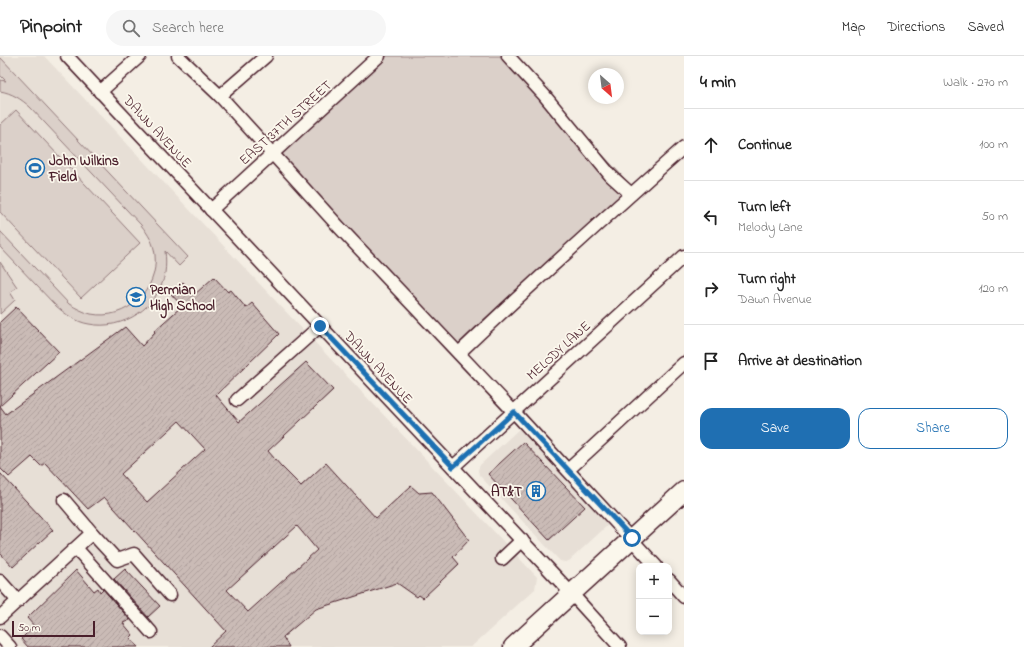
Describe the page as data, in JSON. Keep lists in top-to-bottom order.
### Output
{
  "streets": {
    "street": ["EAST 37TH STREET", "DAWN AVENUE", "MELODY LANE"]
  },
  "crossings": [
    ["EAST 37TH STREET", "DAWN AVENUE"],
    ["DAWN AVENUE", "MELODY LANE"]
  ],
  "places": {
    "sports": ["John Wilkins Field"],
    "school or university": ["Permian High School"],
    "building": ["AT&T"]
  },
  "scale_bar": "50 m",
  "north": "bottom right",
  "page": {
    "header": "Pinpoint",
    "search": "Search here",
    "nav": ["Map", "Directions", "Saved"],
    "heading": ["4 min", "Walk · 270 m"],
    "list": [
      ["Continue", "100 m"],
      ["Turn left", "Melody Lane", "50 m"],
      ["Turn right", "Dawn Avenue", "120 m"],
      "Arrive at destination"
    ],
    "buttons": ["Save", "Share"],
    "map_buttons": ["+", "−"],
    "scale": "50 m"
  }
}
